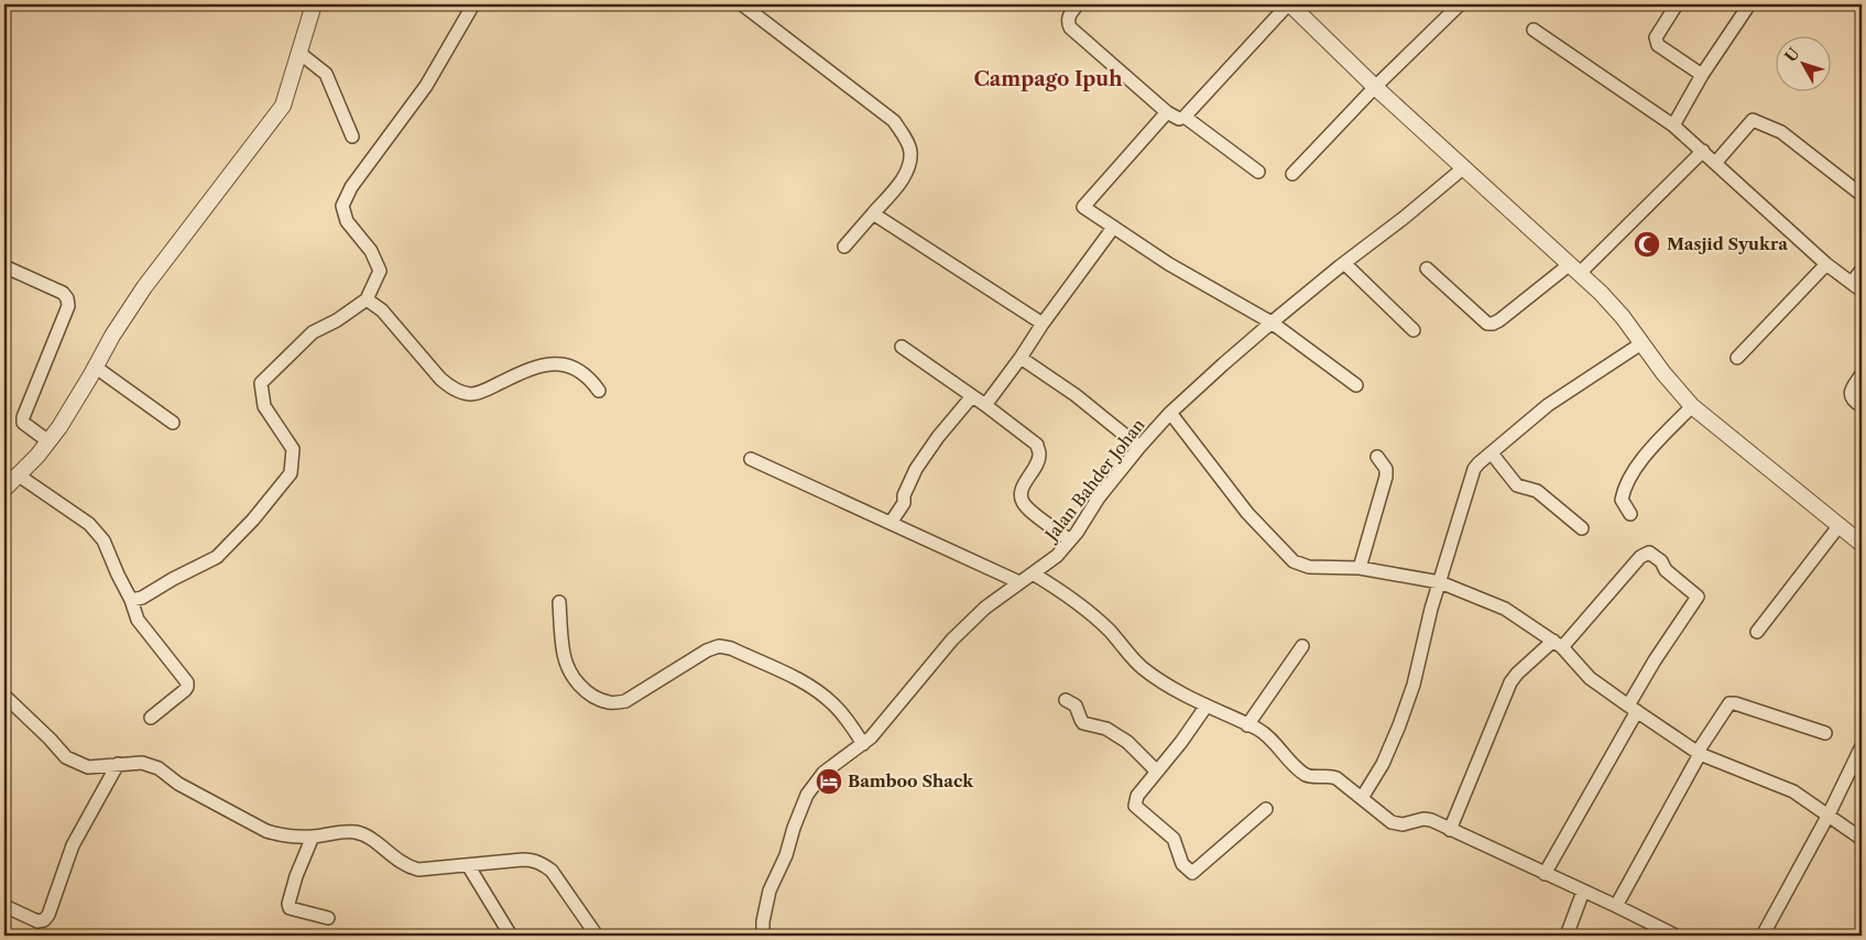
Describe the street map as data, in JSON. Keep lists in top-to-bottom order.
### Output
{
  "streets": {
    "street": ["Jalan Bahder Johan"]
  },
  "districts": ["Campago Ipuh"],
  "places": {
    "mosque": ["Masjid Syukra"],
    "hotel": ["Bamboo Shack"]
  },
  "north": "top left"
}
